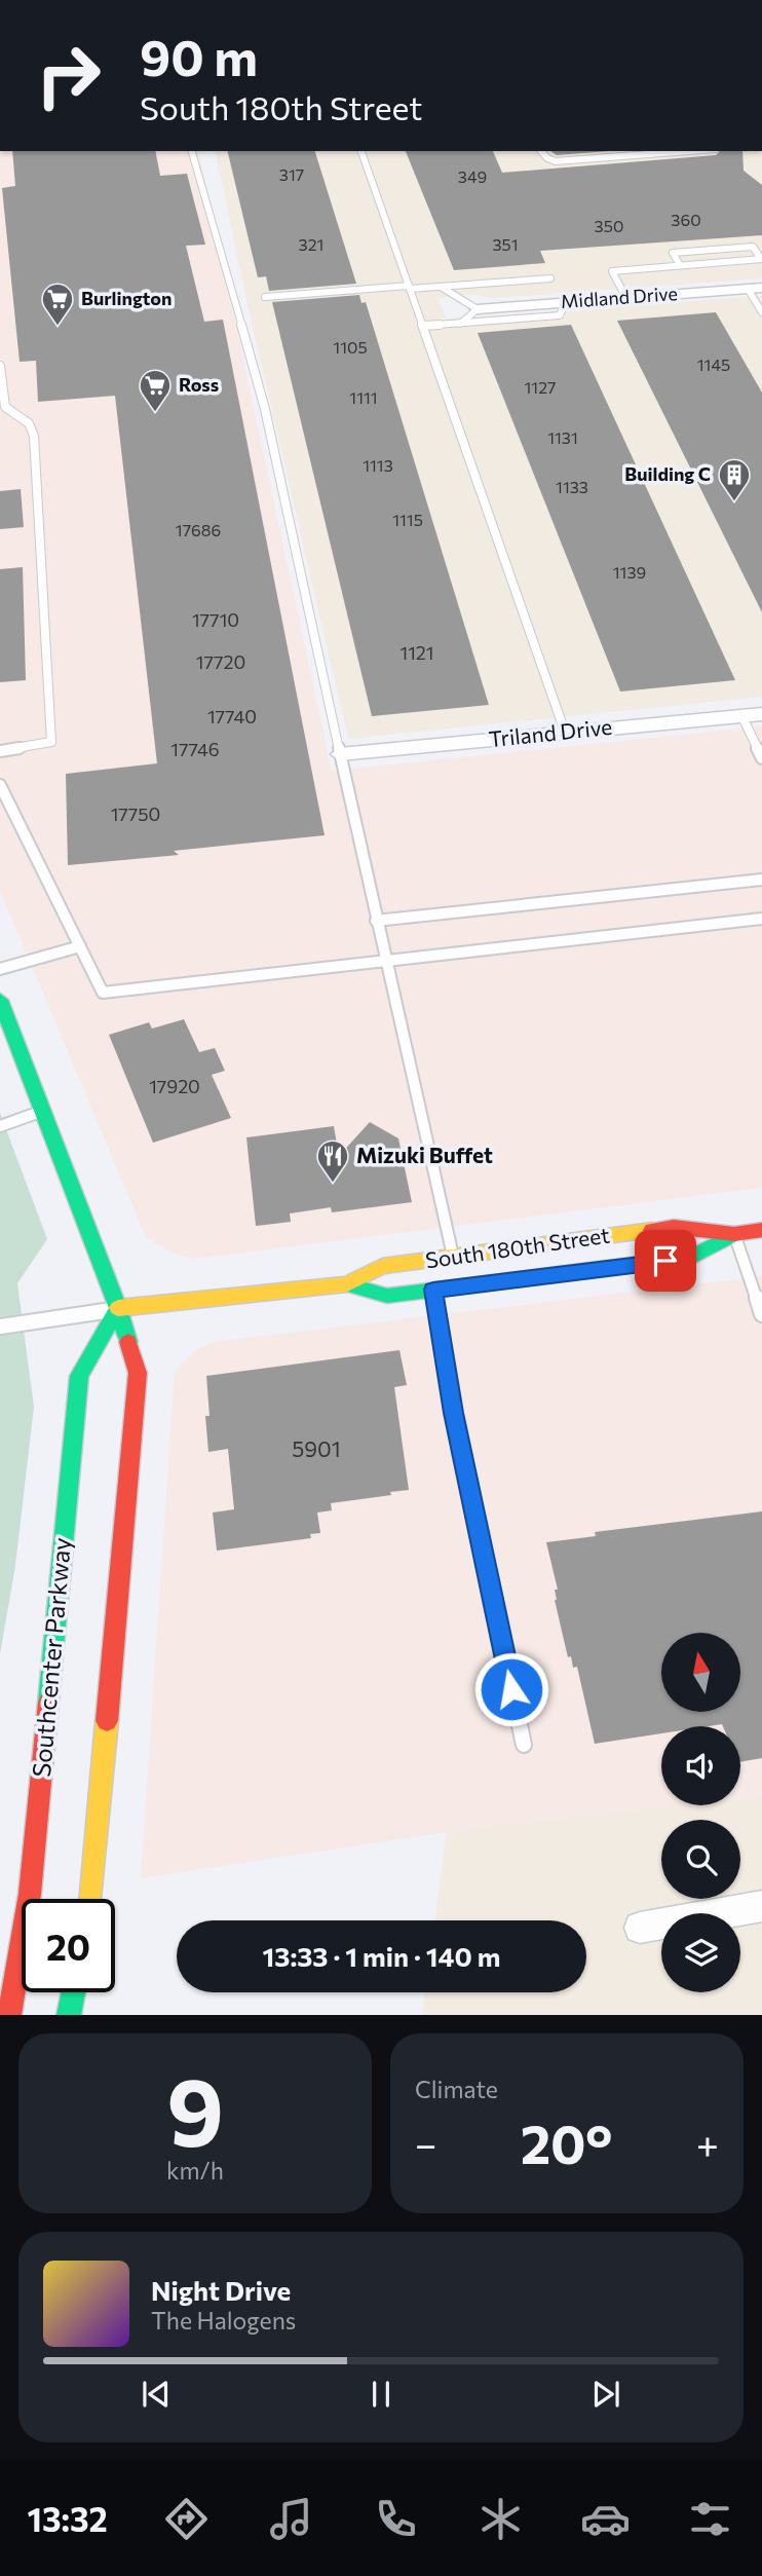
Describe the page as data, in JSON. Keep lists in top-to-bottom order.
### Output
{
  "streets": {
    "main road": ["South 180th Street", "Southcenter Parkway"],
    "street": ["Midland Drive", "Triland Drive"]
  },
  "crossings": [
    ["South 180th Street", "Southcenter Parkway"]
  ],
  "places": {
    "supermarket": ["Burlington", "Ross"],
    "building": ["Building C"],
    "restaurant": ["Mizuki Buffet"]
  },
  "house_numbers": [
    "317",
    "349",
    "360",
    "350",
    "321",
    "351",
    "1105",
    "1145",
    "1127",
    "1111",
    "1131",
    "1113",
    "1133",
    "1115",
    "17686",
    "1139",
    "17710",
    "1121",
    "17720",
    "17740",
    "17746",
    "17750",
    "17920",
    "5901"
  ],
  "north": "top",
  "page": {
    "turn": ["90 m", "South 180th Street"],
    "limit": "20",
    "trip": "13:33 · 1 min · 140 m",
    "tile": [
      ["9", "km/h"],
      "Climate"
    ],
    "heat": ["−", "20°", "+"],
    "song": ["Night Drive", "The Halogens"],
    "tabs": "13:32"
  }
}
